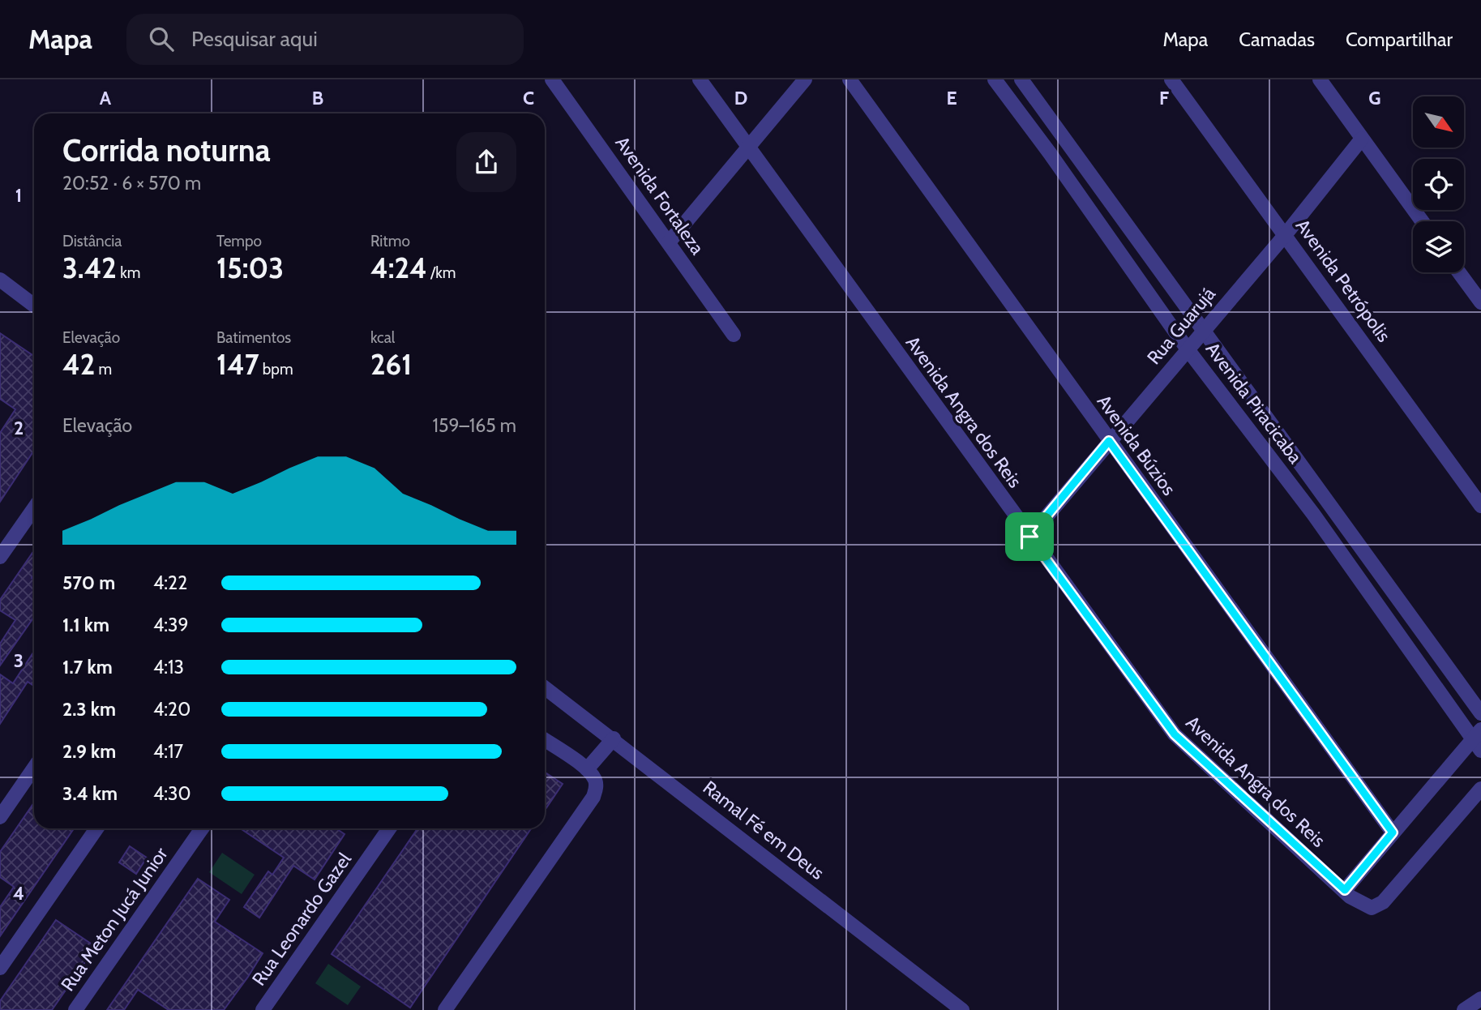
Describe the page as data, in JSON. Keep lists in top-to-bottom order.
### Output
{
  "streets": {
    "street": [
      "Avenida Fortaleza",
      "Avenida Petrópolis",
      "Rua Guarujá",
      "Avenida Piracicaba",
      "Avenida Angra dos Reis",
      "Avenida Búzios",
      "Ramal Fé em Deus",
      "Rua Meton Jucá Junior",
      "Rua Leonardo Gazel"
    ]
  },
  "crossings": [
    ["Avenida Petrópolis", "Rua Guarujá"],
    ["Rua Guarujá", "Avenida Piracicaba"],
    ["Rua Guarujá", "Avenida Angra dos Reis"],
    ["Rua Guarujá", "Avenida Búzios"]
  ],
  "north": "bottom right",
  "page": {
    "header": "Mapa",
    "search": "Pesquisar aqui",
    "nav": ["Mapa", "Camadas", "Compartilhar"],
    "heading": ["Corrida noturna", "20:52 · 6 × 570 m"],
    "stats": [
      ["Distância", "3.42 km"],
      ["Tempo", "15:03"],
      ["Ritmo", "4:24 /km"],
      ["Elevação", "42 m"],
      ["Batimentos", "147 bpm"],
      ["kcal", "261"]
    ],
    "chart": ["Elevação", "159–165 m"],
    "list": [
      {
        "name": "570 m",
        "note": "4:22"
      },
      {
        "name": "1.1 km",
        "note": "4:39"
      },
      {
        "name": "1.7 km",
        "note": "4:13"
      },
      {
        "name": "2.3 km",
        "note": "4:20"
      },
      {
        "name": "2.9 km",
        "note": "4:17"
      },
      {
        "name": "3.4 km",
        "note": "4:30"
      }
    ]
  },
  "grid": {
    "columns": [
      "A",
      "B",
      "C",
      "D",
      "E",
      "F",
      "G"
    ],
    "rows": [
      "1",
      "2",
      "3",
      "4"
    ]
  }
}
